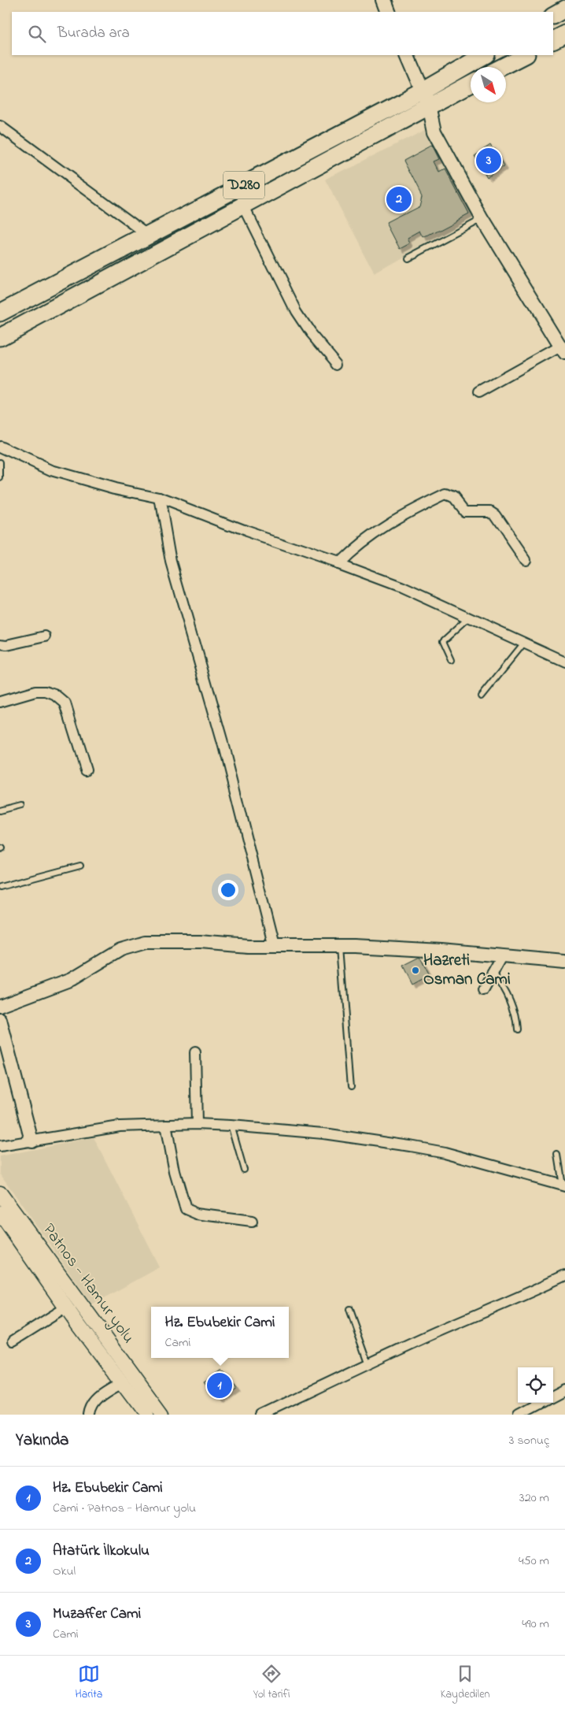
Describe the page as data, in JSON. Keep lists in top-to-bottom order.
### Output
{
  "streets": {
    "highway": ["D280"],
    "main road": ["Patnos - Hamur yolu"]
  },
  "places": ["Hazreti Osman Cami"],
  "north": "bottom right",
  "page": {
    "search": "Burada ara",
    "pins": ["3", "2", "1"],
    "popup": ["Hz. Ebubekir Cami", "Cami"],
    "heading": ["Yakında", "3 sonuç"],
    "list": [
      {
        "mark": "1",
        "name": "Hz. Ebubekir Cami",
        "note": "Cami · Patnos - Hamur yolu",
        "value": "320 m"
      },
      {
        "mark": "2",
        "name": "Atatürk İlkokulu",
        "note": "Okul",
        "value": "450 m"
      },
      {
        "mark": "3",
        "name": "Muzaffer Cami",
        "note": "Cami",
        "value": "490 m"
      }
    ],
    "nav": ["Harita", "Yol tarifi", "Kaydedilen"]
  }
}
